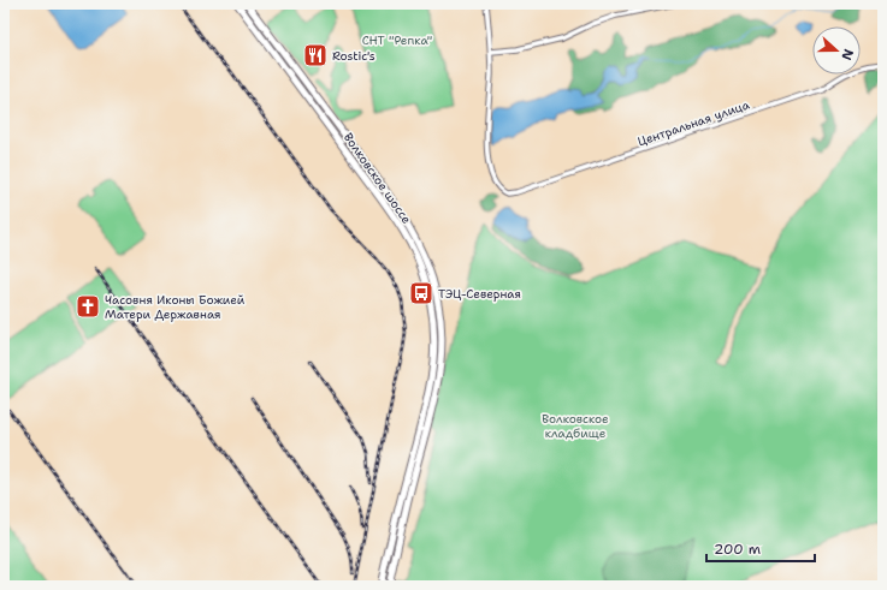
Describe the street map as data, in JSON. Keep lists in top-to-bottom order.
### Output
{
  "streets": {
    "main road": ["Волковское шоссе"],
    "street": ["Центральная улица"]
  },
  "parks": ["СНТ \"Репка\"", "Волковское кладбище"],
  "places": {
    "restaurant": ["Rostic's"],
    "bus stop": ["ТЭЦ-Северная"],
    "church": ["Часовня Иконы Божией Матери Державная"]
  },
  "scale_bar": "200 m",
  "north": "right"
}
